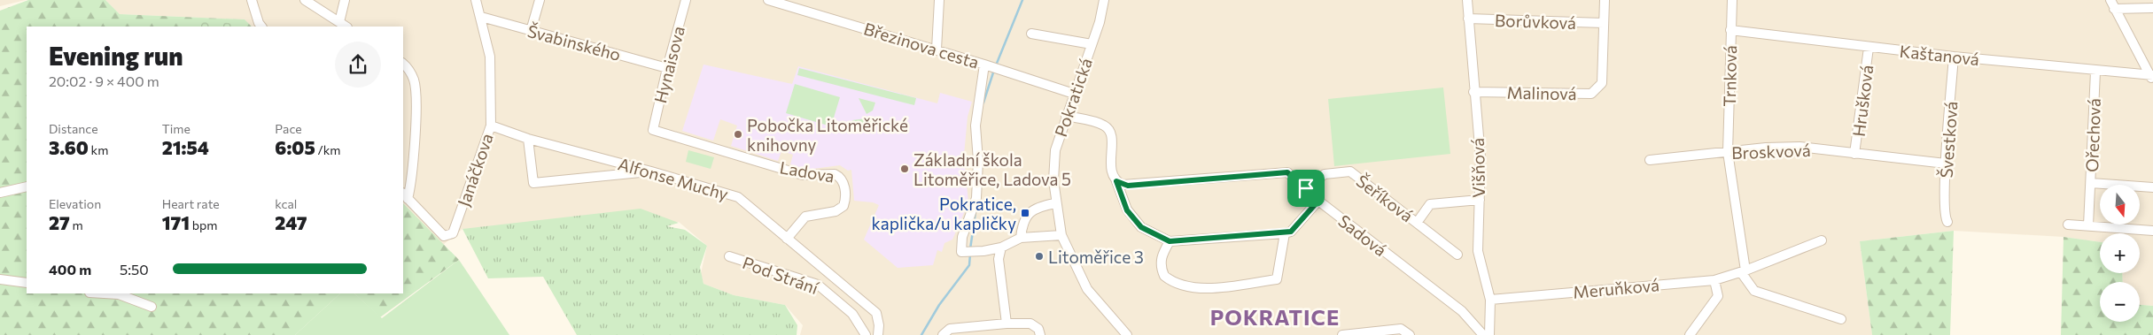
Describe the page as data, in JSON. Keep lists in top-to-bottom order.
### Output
{
  "streets": {
    "street": [
      "Borůvková",
      "Švabinského",
      "Březinova cesta",
      "Kaštanová",
      "Hynaisova",
      "Trnková",
      "Malinová",
      "Pokratická",
      "Hrušková",
      "Ořechová",
      "Švestková",
      "Broskvová",
      "Višňová",
      "Janáčkova",
      "Ladova",
      "Alfonse Muchy",
      "Šeříková",
      "Sadová",
      "Pod Strání",
      "Meruňková"
    ]
  },
  "crossings": [
    ["Borůvková", "Malinová"],
    ["Borůvková", "Višňová"],
    ["Švabinského", "Hynaisova"],
    ["Švabinského", "Janáčkova"],
    ["Březinova cesta", "Pokratická"],
    ["Kaštanová", "Trnková"],
    ["Kaštanová", "Hrušková"],
    ["Kaštanová", "Ořechová"],
    ["Kaštanová", "Švestková"],
    ["Hynaisova", "Ladova"],
    ["Trnková", "Broskvová"],
    ["Trnková", "Meruňková"],
    ["Malinová", "Višňová"],
    ["Hrušková", "Broskvová"],
    ["Švestková", "Broskvová"],
    ["Višňová", "Meruňková"],
    ["Janáčkova", "Alfonse Muchy"],
    ["Ladova", "Alfonse Muchy"],
    ["Šeříková", "Sadová"]
  ],
  "districts": ["POKRATICE"],
  "places": {
    "other": ["Pobočka Litoměřické knihovny", "Základní škola Litoměřice, Ladova 5", "Litoměřice 3"],
    "transit": ["Pokratice, kaplička/u kapličky"]
  },
  "north": "bottom",
  "page": {
    "heading": ["Evening run", "20:02 · 9 × 400 m"],
    "stats": [
      ["Distance", "3.60 km"],
      ["Time", "21:54"],
      ["Pace", "6:05 /km"],
      ["Elevation", "27 m"],
      ["Heart rate", "171 bpm"],
      ["kcal", "247"]
    ],
    "map_buttons": ["+", "−"],
    "list": [
      {
        "name": "400 m",
        "note": "5:50"
      }
    ]
  }
}
